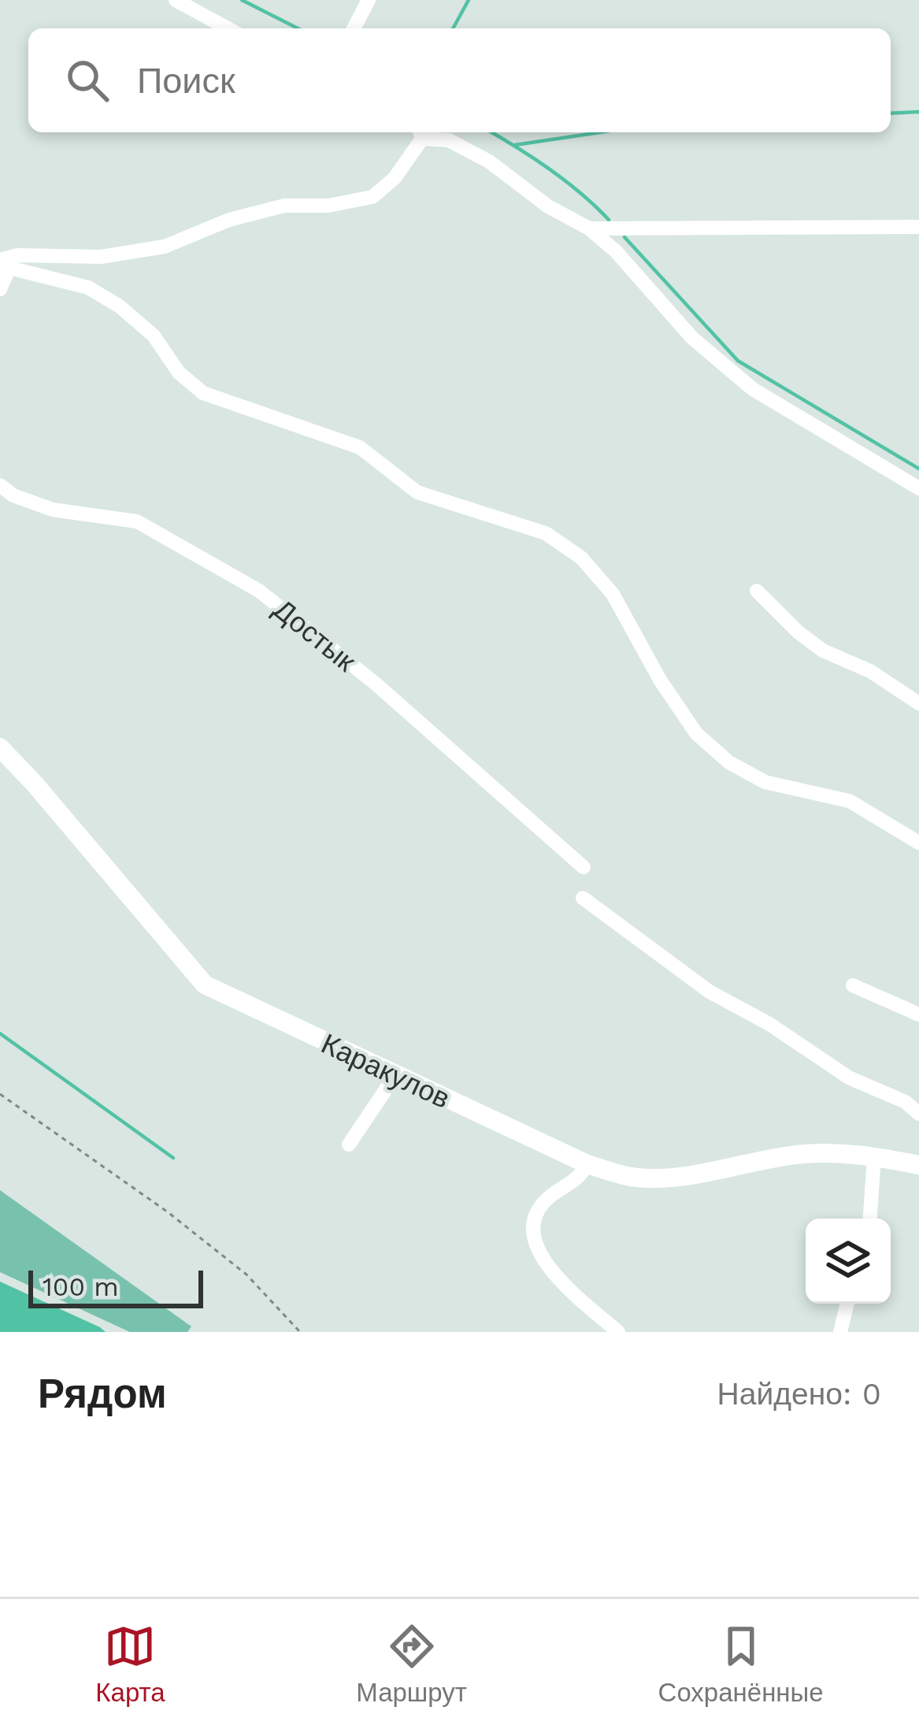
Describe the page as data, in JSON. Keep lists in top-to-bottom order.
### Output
{
  "streets": {
    "main road": ["Каракулов"],
    "street": ["Достык"]
  },
  "scale_bar": "100 m",
  "page": {
    "search": "Поиск",
    "scale": "100 m",
    "heading": ["Рядом", "Найдено: 0"],
    "nav": ["Карта", "Маршрут", "Сохранённые"]
  }
}
